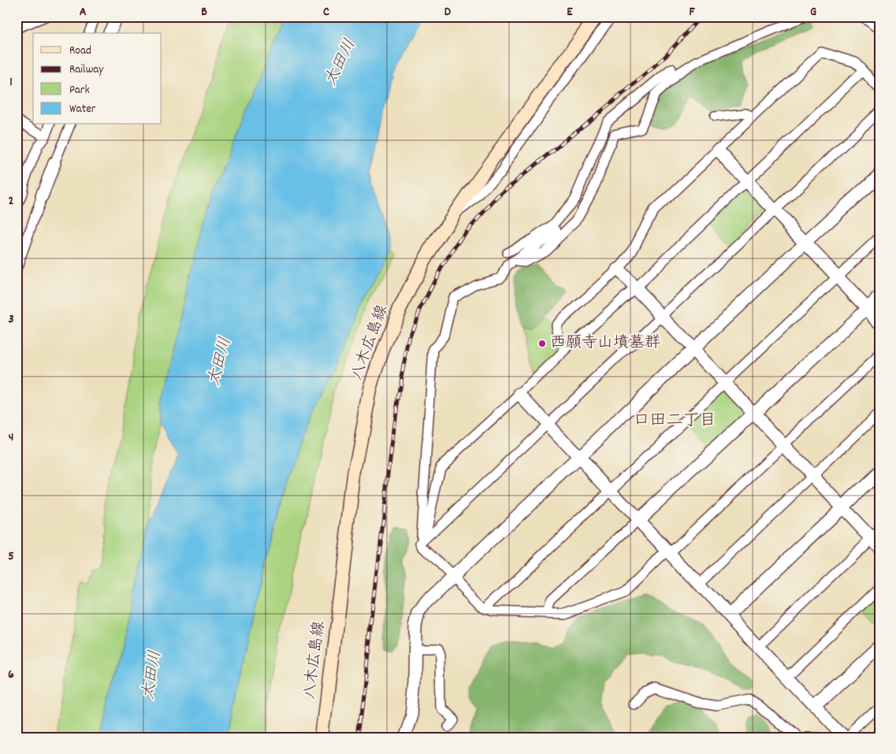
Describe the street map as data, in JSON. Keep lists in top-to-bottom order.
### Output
{
  "streets": {
    "main road": ["八木広島線"]
  },
  "districts": ["口田二丁目"],
  "water": ["太田川"],
  "places": ["西願寺山墳墓群"],
  "legend": [
    "Road",
    "Railway",
    "Park",
    "Water"
  ],
  "grid": {
    "columns": [
      "A",
      "B",
      "C",
      "D",
      "E",
      "F",
      "G"
    ],
    "rows": [
      "1",
      "2",
      "3",
      "4",
      "5",
      "6"
    ]
  }
}
